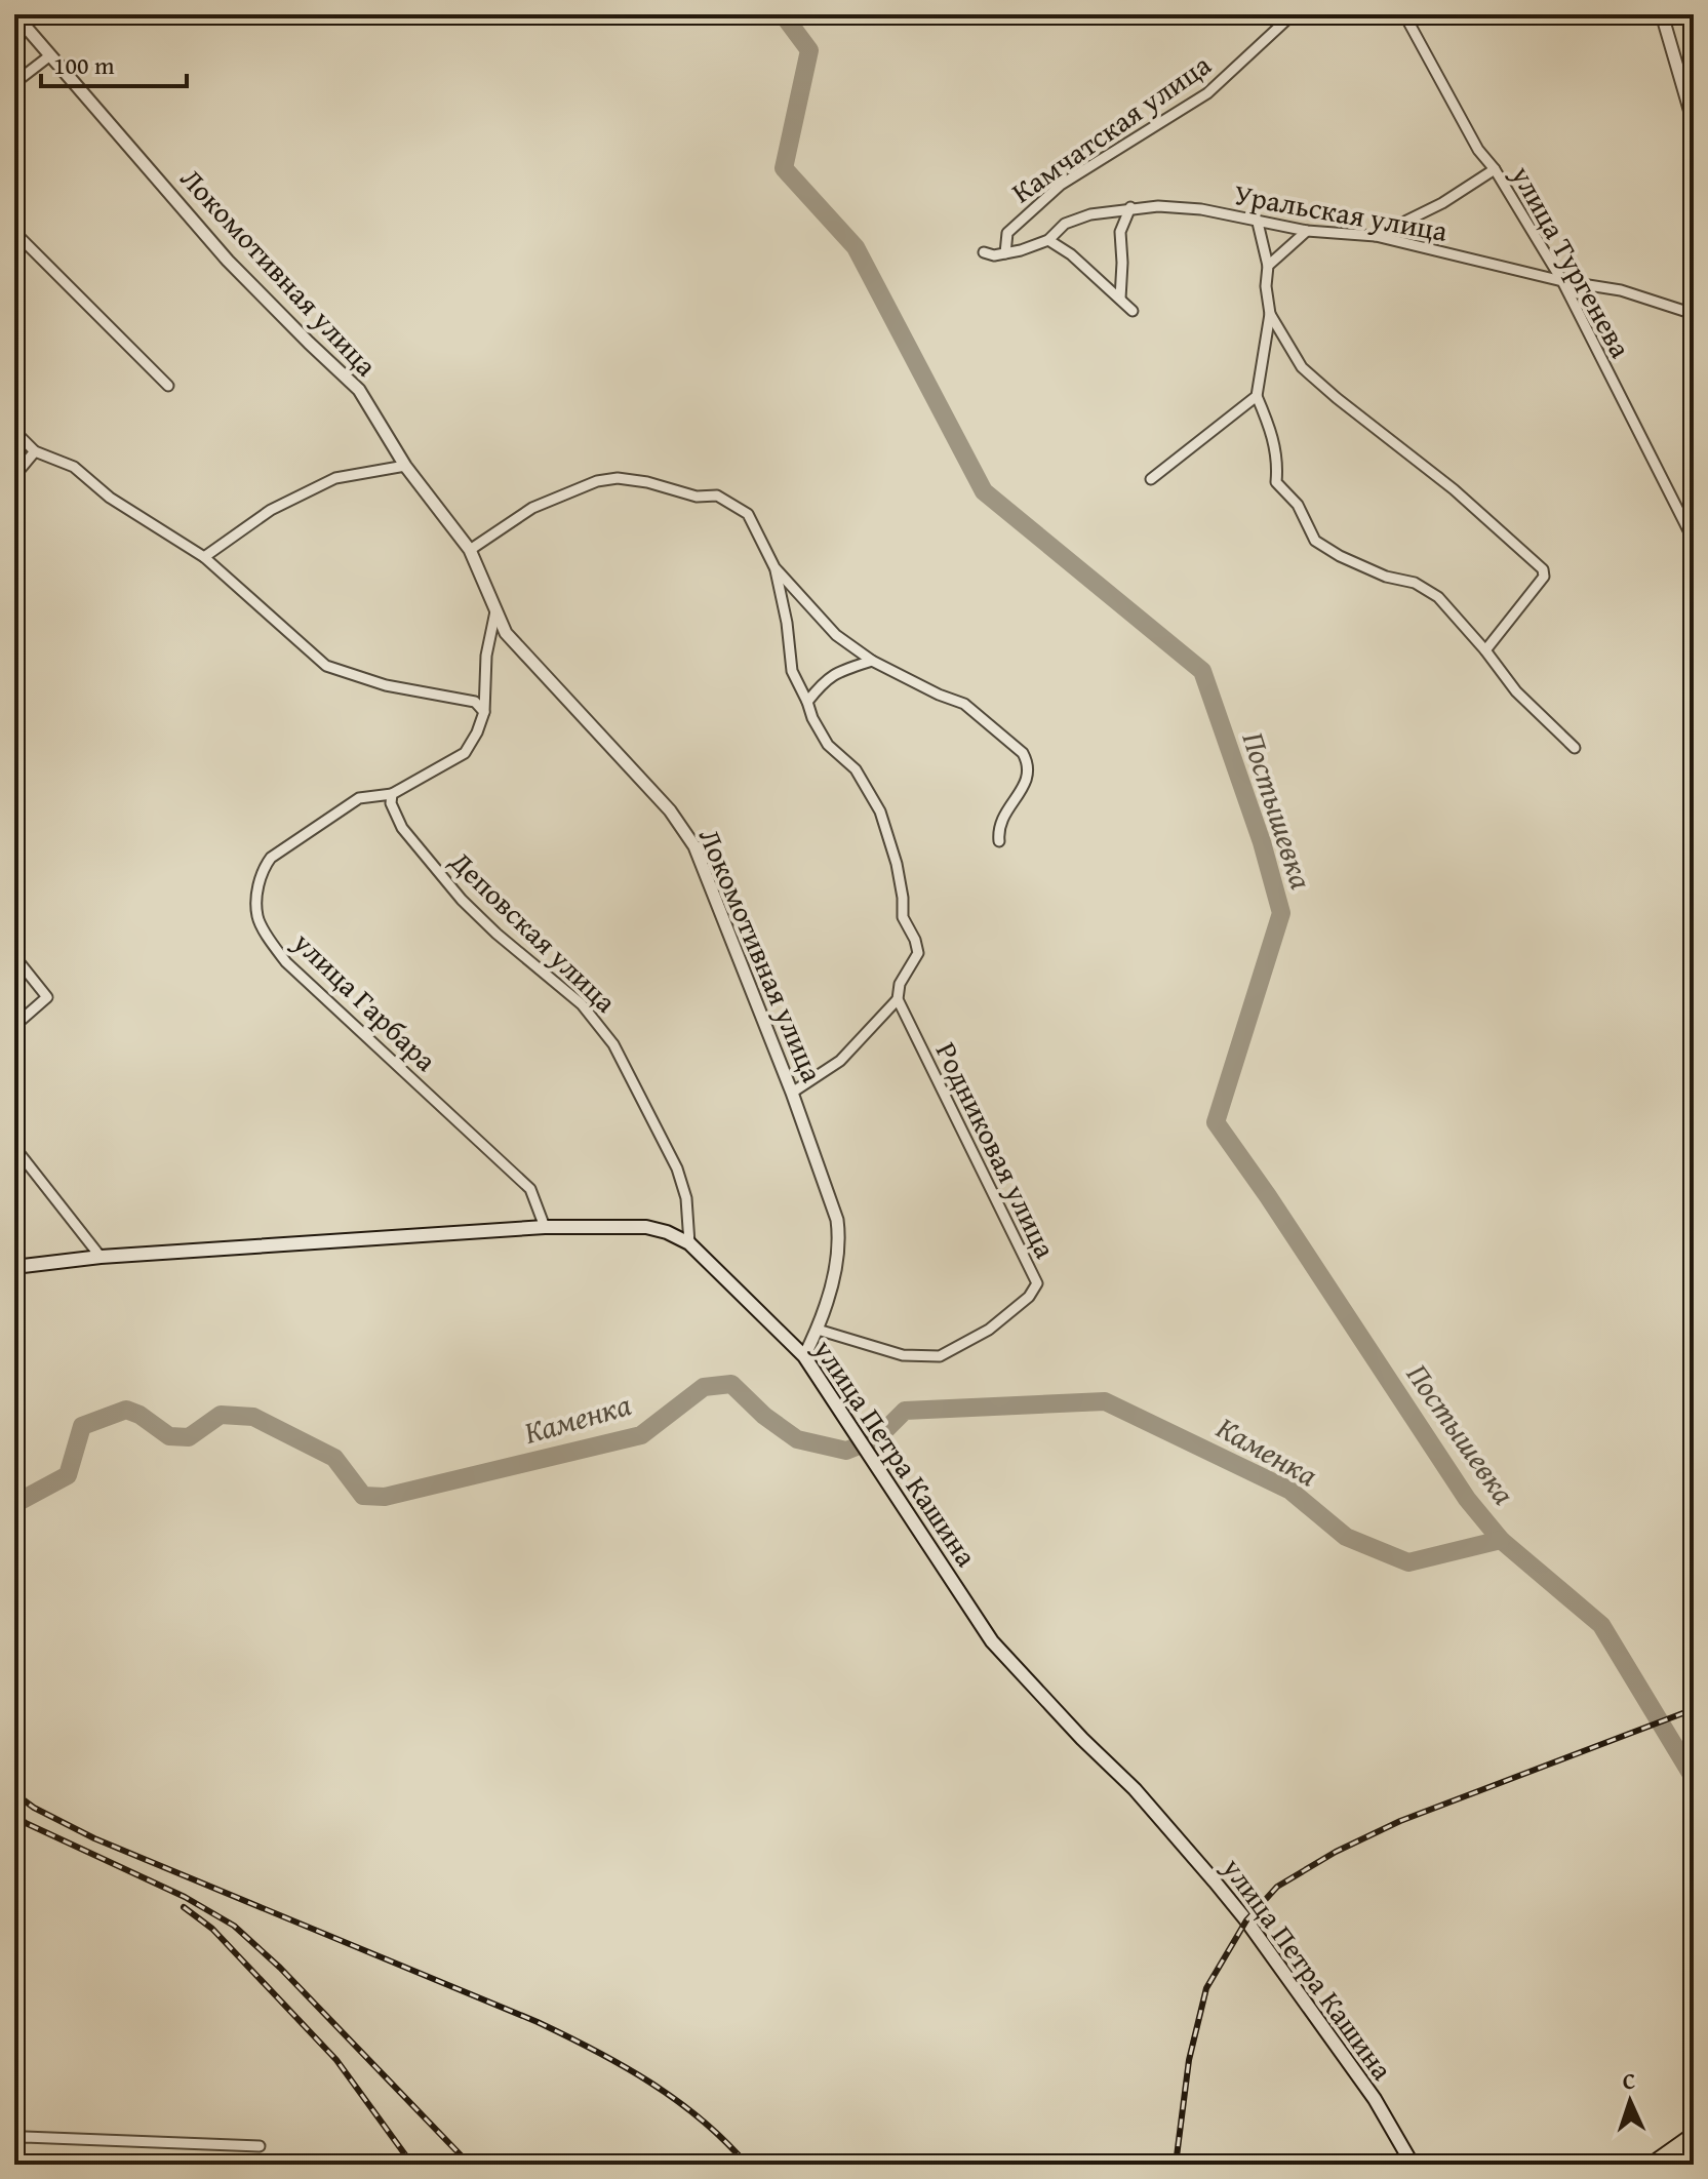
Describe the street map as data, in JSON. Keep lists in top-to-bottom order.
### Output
{
  "streets": {
    "main road": ["улица Петра Кашина"],
    "street": [
      "Камчатская улица",
      "Уральская улица",
      "улица Тургенева",
      "Локомотивная улица",
      "Деповская улица",
      "улица Гарбара",
      "Родниковая улица"
    ]
  },
  "crossings": [
    ["Камчатская улица", "Уральская улица"],
    ["Уральская улица", "улица Тургенева"],
    ["Локомотивная улица", "Родниковая улица"],
    ["Локомотивная улица", "улица Петра Кашина"],
    ["Деповская улица", "улица Гарбара"],
    ["Деповская улица", "улица Петра Кашина"],
    ["улица Гарбара", "улица Петра Кашина"]
  ],
  "water": ["Постышевка", "Каменка"],
  "scale_bar": "100 m",
  "north": "top"
}
